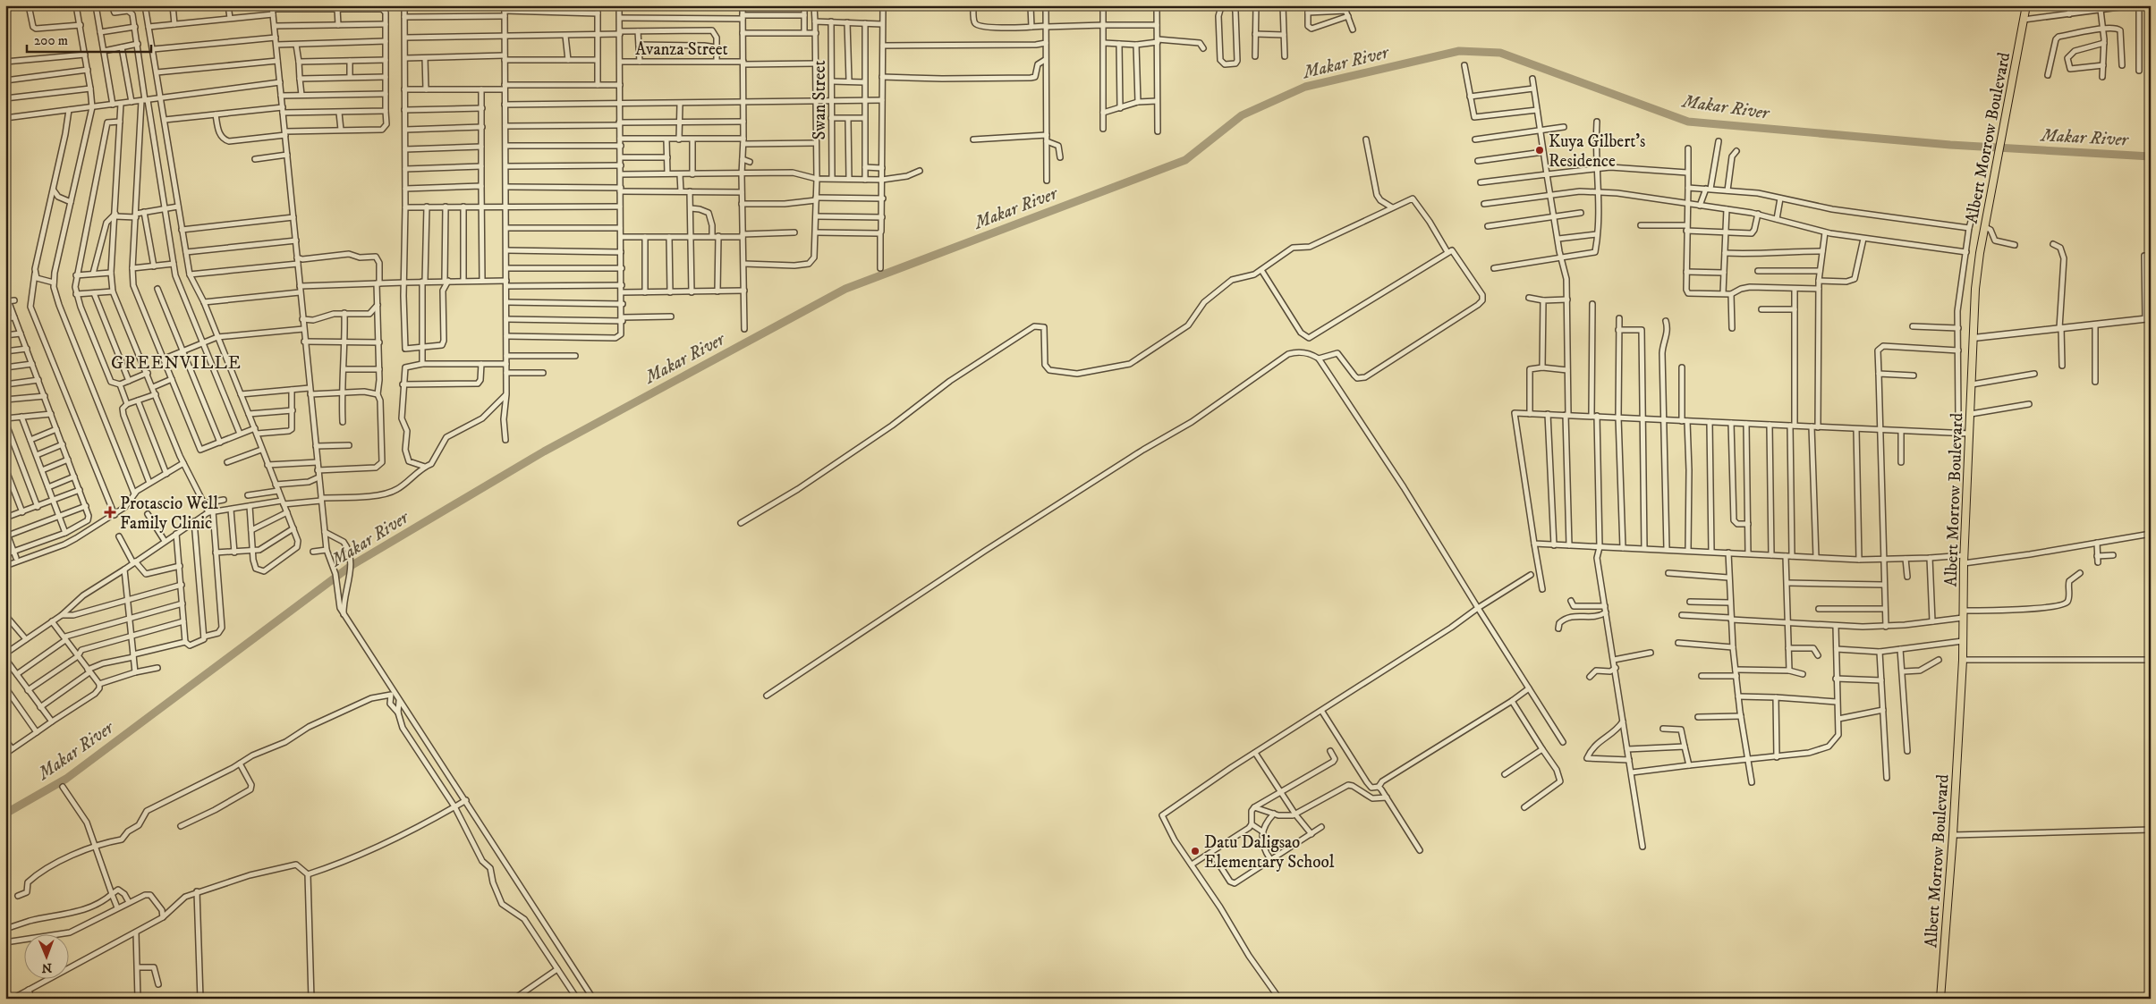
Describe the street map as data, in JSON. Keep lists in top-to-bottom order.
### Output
{
  "streets": {
    "main road": ["Albert Morrow Boulevard"],
    "street": ["Avanza Street", "Swan Street"]
  },
  "districts": ["GREENVILLE"],
  "water": ["Makar River"],
  "places": {
    "other": ["Kuya Gilbert’s Residence", "Datu Daligsao Elementary School"],
    "health": ["Protascio Well Family Clinic"]
  },
  "scale_bar": "200 m",
  "north": "bottom"
}
